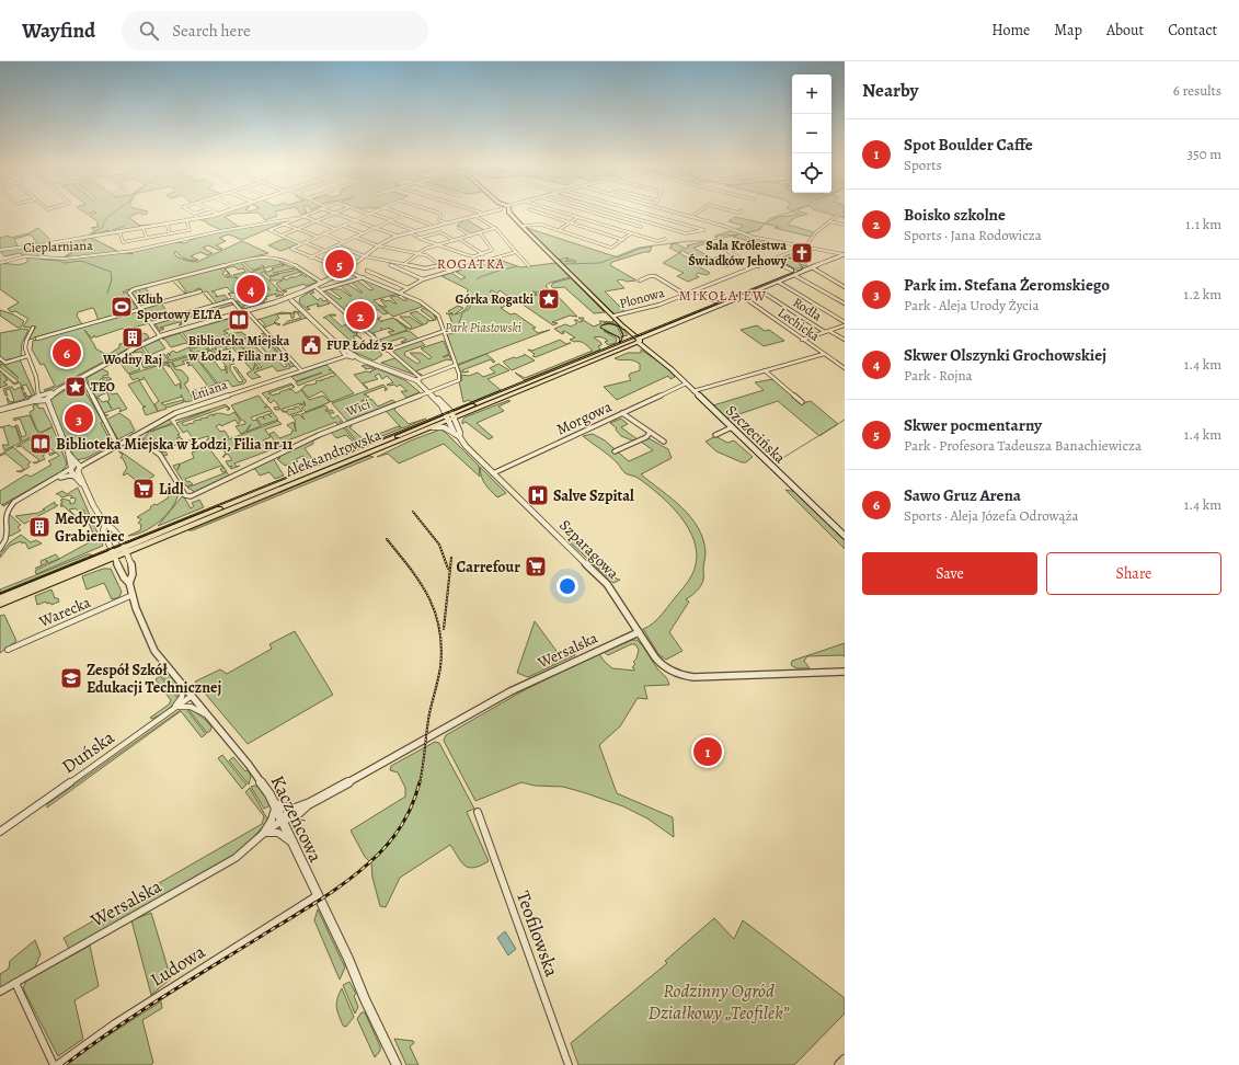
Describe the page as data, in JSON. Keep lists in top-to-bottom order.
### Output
{
  "streets": {
    "main road": ["Szczecińska", "Aleksandrowska"],
    "street": [
      "Cieplarniana",
      "Plonowa",
      "Rodła",
      "Lechicka",
      "Lniana",
      "Wici",
      "Morgowa",
      "Szparagowa",
      "Warecka",
      "Wersalska",
      "Duńska",
      "Kaczeńcowa",
      "Teofilowska",
      "Ludowa"
    ]
  },
  "crossings": [
    ["Plonowa", "Szczecińska"],
    ["Rodła", "Aleksandrowska"],
    ["Lechicka", "Aleksandrowska"],
    ["Lniana", "Wici"],
    ["Lniana", "Kaczeńcowa"],
    ["Wici", "Szparagowa"],
    ["Morgowa", "Szczecińska"],
    ["Morgowa", "Szparagowa"],
    ["Szczecińska", "Aleksandrowska"],
    ["Aleksandrowska", "Szparagowa"],
    ["Aleksandrowska", "Kaczeńcowa"],
    ["Szparagowa", "Wersalska"],
    ["Warecka", "Kaczeńcowa"],
    ["Wersalska", "Kaczeńcowa"],
    ["Duńska", "Kaczeńcowa"],
    ["Kaczeńcowa", "Ludowa"]
  ],
  "districts": ["ROGATKA", "MIKOŁAJEW"],
  "parks": ["Park Piastowski", "Rodzinny Ogród Działkowy „Teofilek”"],
  "places": {
    "church": ["Sala Królestwa Świadków Jehowy"],
    "place": ["Górka Rogatki", "TEO"],
    "sports": ["Klub Sportowy ELTA"],
    "library": ["Biblioteka Miejska w Łodzi, Filia nr 13", "Biblioteka Miejska w Łodzi, Filia nr 11"],
    "building": ["Wodny Raj", "Medycyna Grabieniec"],
    "public building": ["FUP Łódź 52"],
    "supermarket": ["Lidl", "Carrefour"],
    "hospital": ["Salve Szpital"],
    "school or university": ["Zespół Szkół Edukacji Technicznej"]
  },
  "page": {
    "header": "Wayfind",
    "search": "Search here",
    "nav": [
      "Home",
      "Map",
      "About",
      "Contact"
    ],
    "heading": ["Nearby", "6 results"],
    "map_buttons": ["+", "−"],
    "list": [
      {
        "mark": "1",
        "name": "Spot Boulder Caffe",
        "note": "Sports",
        "value": "350 m"
      },
      {
        "mark": "2",
        "name": "Boisko szkolne",
        "note": "Sports · Jana Rodowicza",
        "value": "1.1 km"
      },
      {
        "mark": "3",
        "name": "Park im. Stefana Żeromskiego",
        "note": "Park · Aleja Urody Życia",
        "value": "1.2 km"
      },
      {
        "mark": "4",
        "name": "Skwer Olszynki Grochowskiej",
        "note": "Park · Rojna",
        "value": "1.4 km"
      },
      {
        "mark": "5",
        "name": "Skwer pocmentarny",
        "note": "Park · Profesora Tadeusza Banachiewicza",
        "value": "1.4 km"
      },
      {
        "mark": "6",
        "name": "Sawo Gruz Arena",
        "note": "Sports · Aleja Józefa Odrowąża",
        "value": "1.4 km"
      }
    ],
    "pins": [
      "5",
      "4",
      "2",
      "6",
      "3",
      "1"
    ],
    "buttons": ["Save", "Share"]
  }
}
